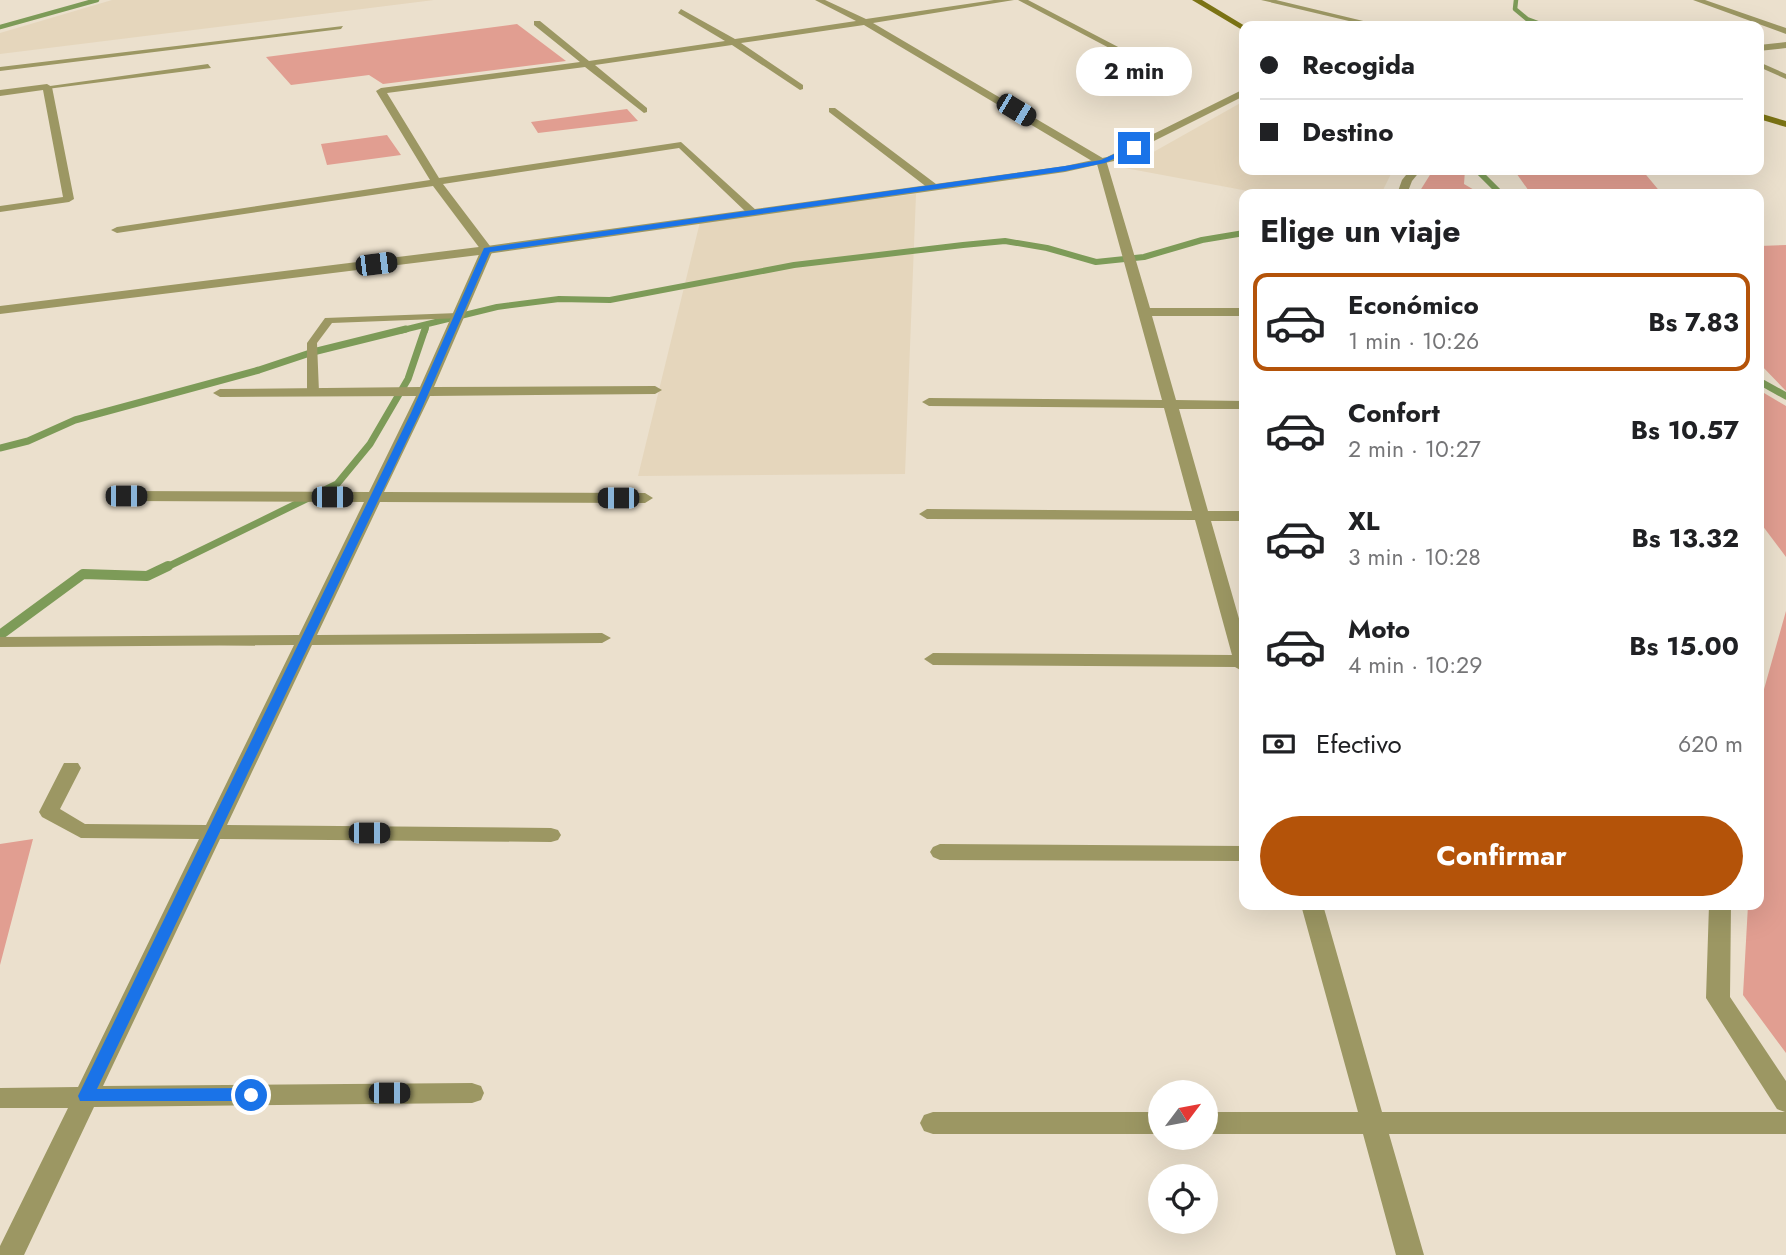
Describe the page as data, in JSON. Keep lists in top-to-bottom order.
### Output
{
  "north": "top right",
  "page": {
    "banner": ["Recogida", "Destino"],
    "bubble": "2 min",
    "heading": "Elige un viaje",
    "list": [
      {
        "name": "Económico",
        "note": "1 min · 10:26",
        "value": "Bs 7.83"
      },
      {
        "name": "Confort",
        "note": "2 min · 10:27",
        "value": "Bs 10.57"
      },
      {
        "name": "XL",
        "note": "3 min · 10:28",
        "value": "Bs 13.32"
      },
      {
        "name": "Moto",
        "note": "4 min · 10:29",
        "value": "Bs 15.00"
      }
    ],
    "pay": ["Efectivo", "620 m"],
    "buttons": "Confirmar"
  }
}
